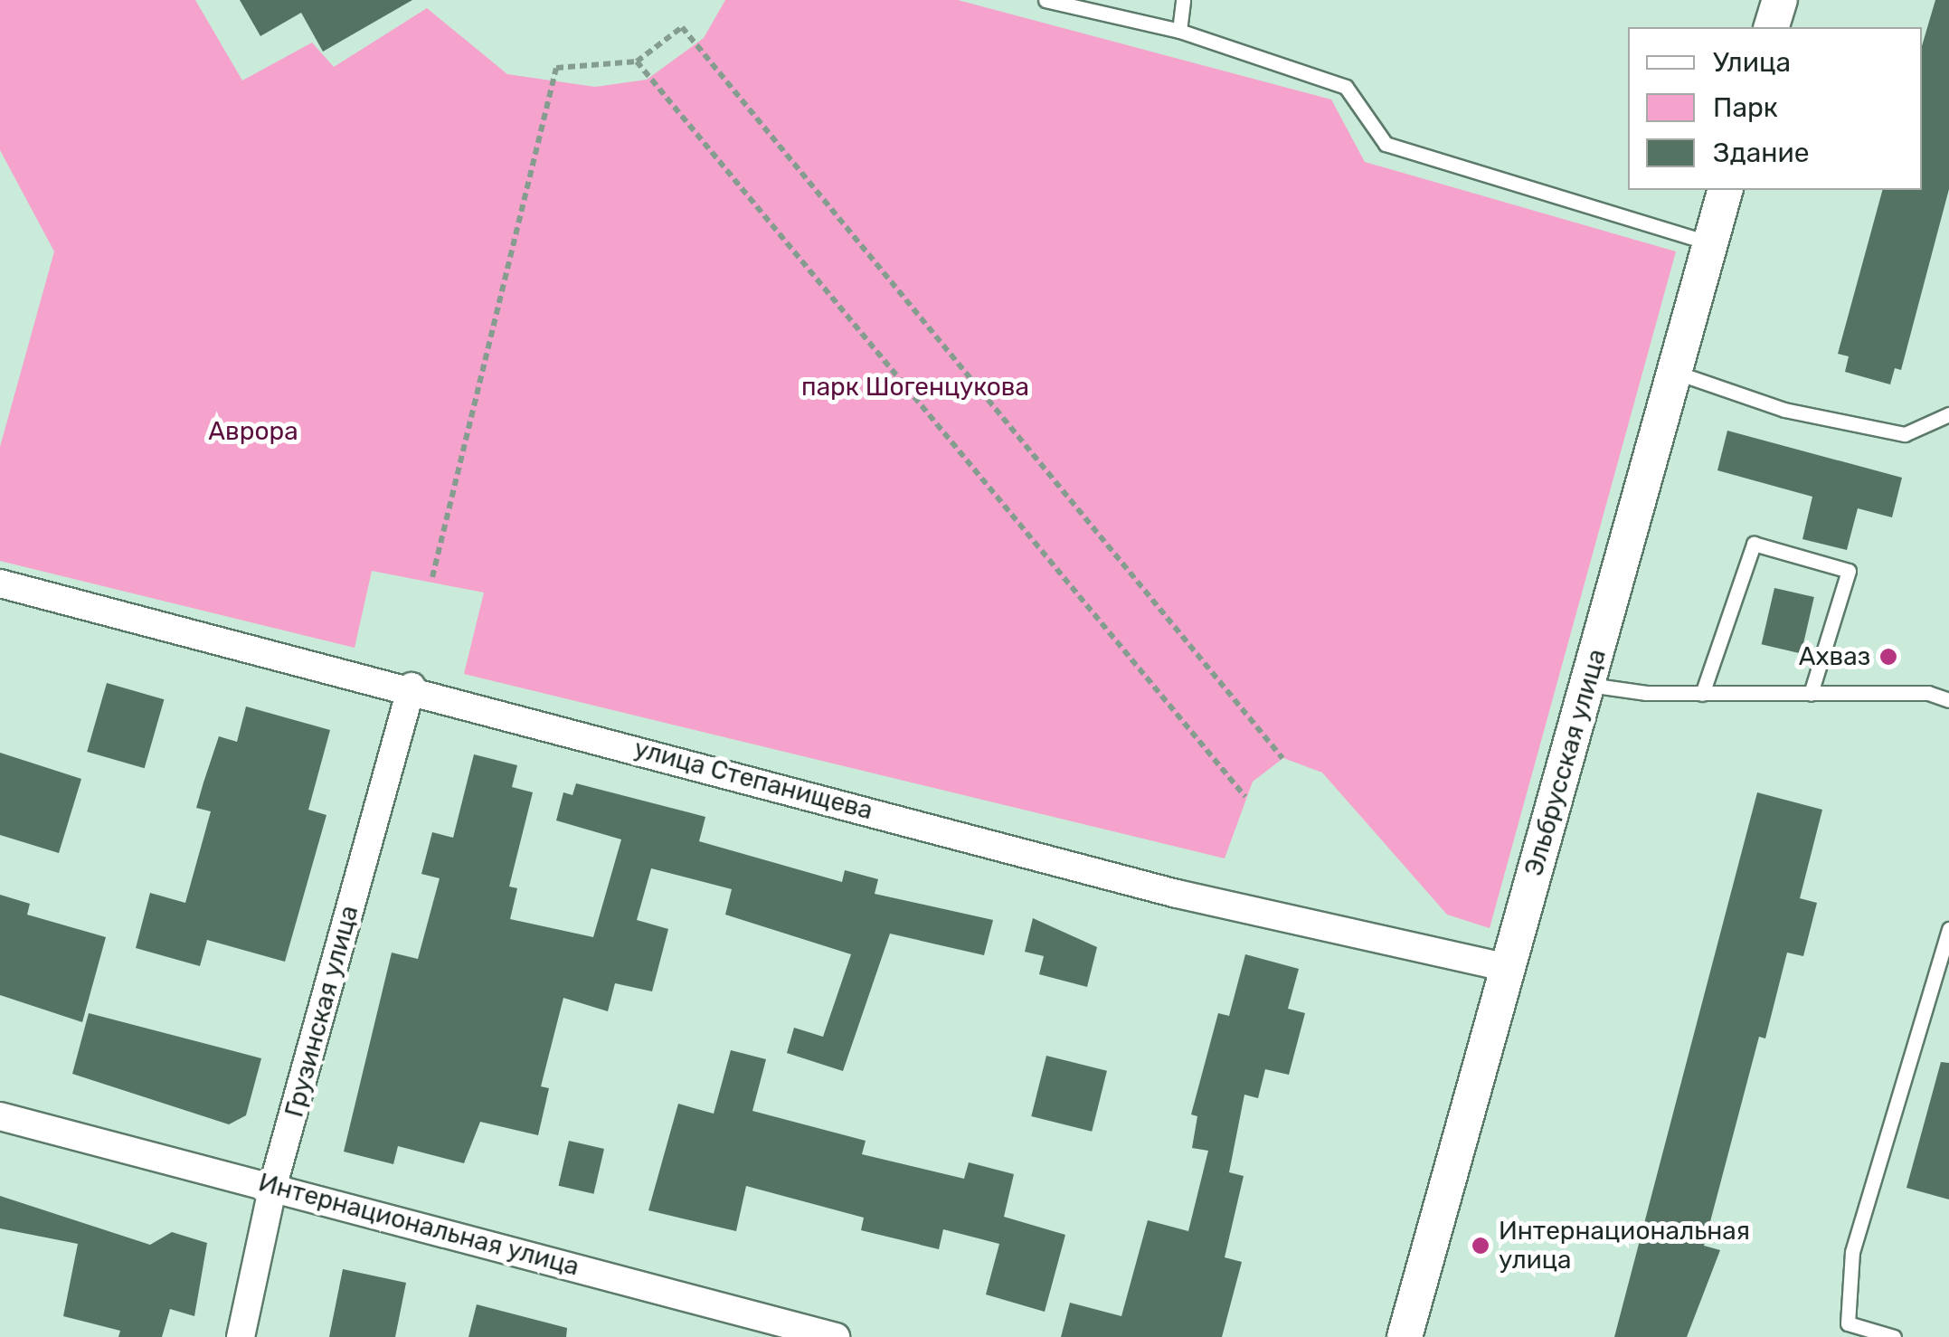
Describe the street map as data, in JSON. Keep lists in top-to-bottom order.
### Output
{
  "streets": {
    "street": [
      "Эльбрусская улица",
      "улица Степанищева",
      "Грузинская улица",
      "Интернациональная улица"
    ]
  },
  "crossings": [
    ["Эльбрусская улица", "улица Степанищева"],
    ["улица Степанищева", "Грузинская улица"],
    ["Грузинская улица", "Интернациональная улица"]
  ],
  "parks": ["парк Шогенцукова", "Аврора"],
  "places": ["Ахваз", "Интернациональная улица"],
  "legend": ["Улица", "Парк", "Здание"]
}
